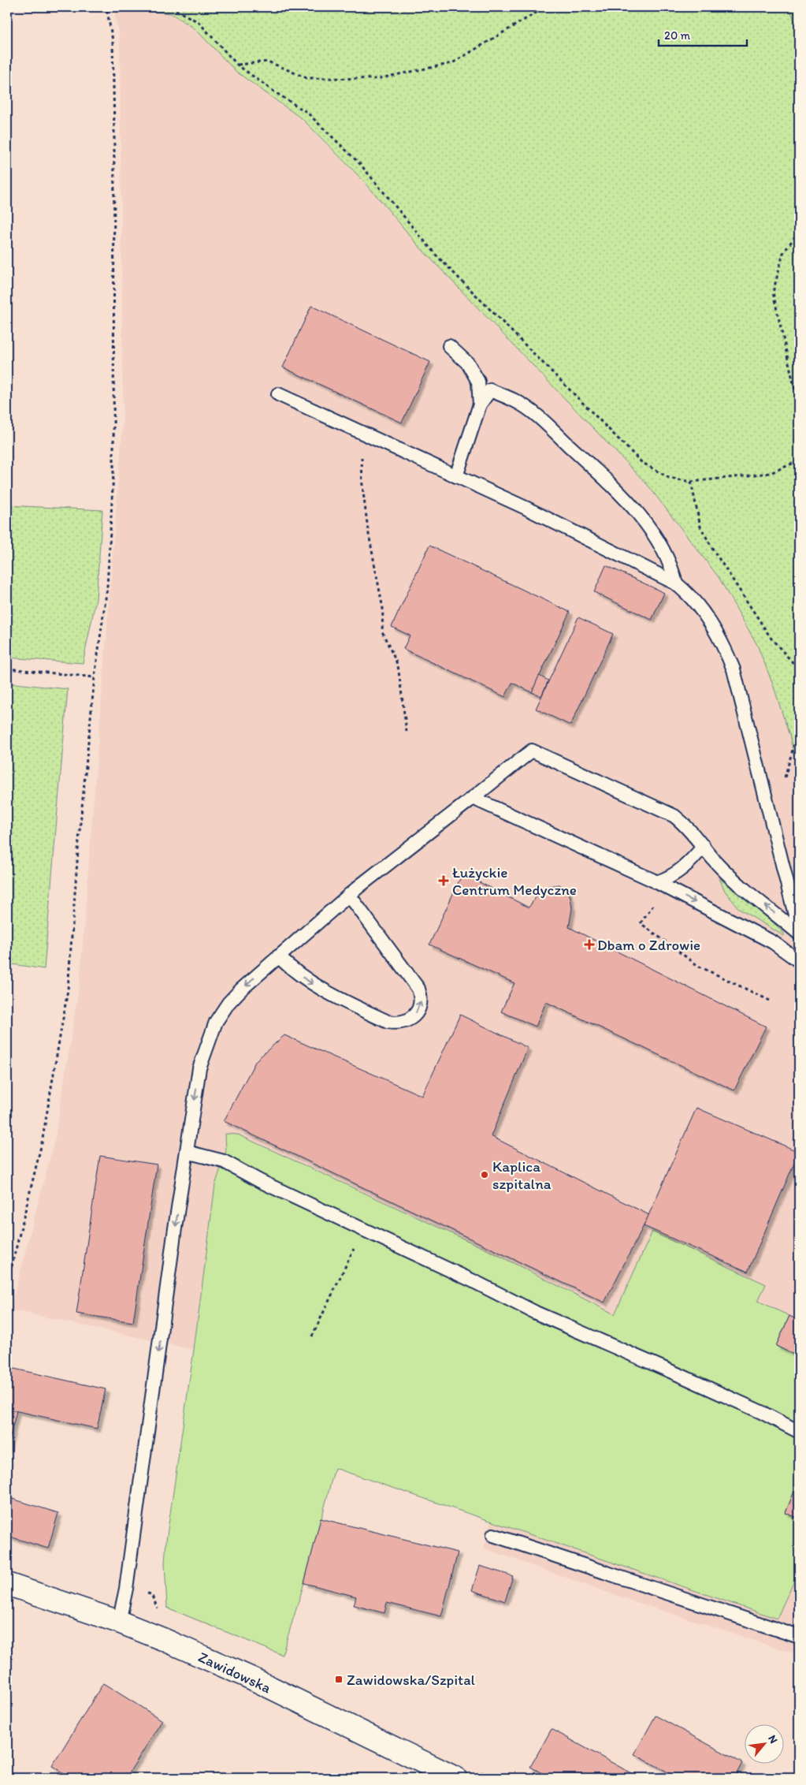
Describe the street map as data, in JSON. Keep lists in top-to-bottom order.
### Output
{
  "streets": {
    "main road": ["Zawidowska"]
  },
  "places": {
    "health": ["Łużyckie Centrum Medyczne", "Dbam o Zdrowie"],
    "other": ["Kaplica szpitalna"],
    "transit": ["Zawidowska/Szpital"]
  },
  "scale_bar": "20 m",
  "north": "top right"
}
